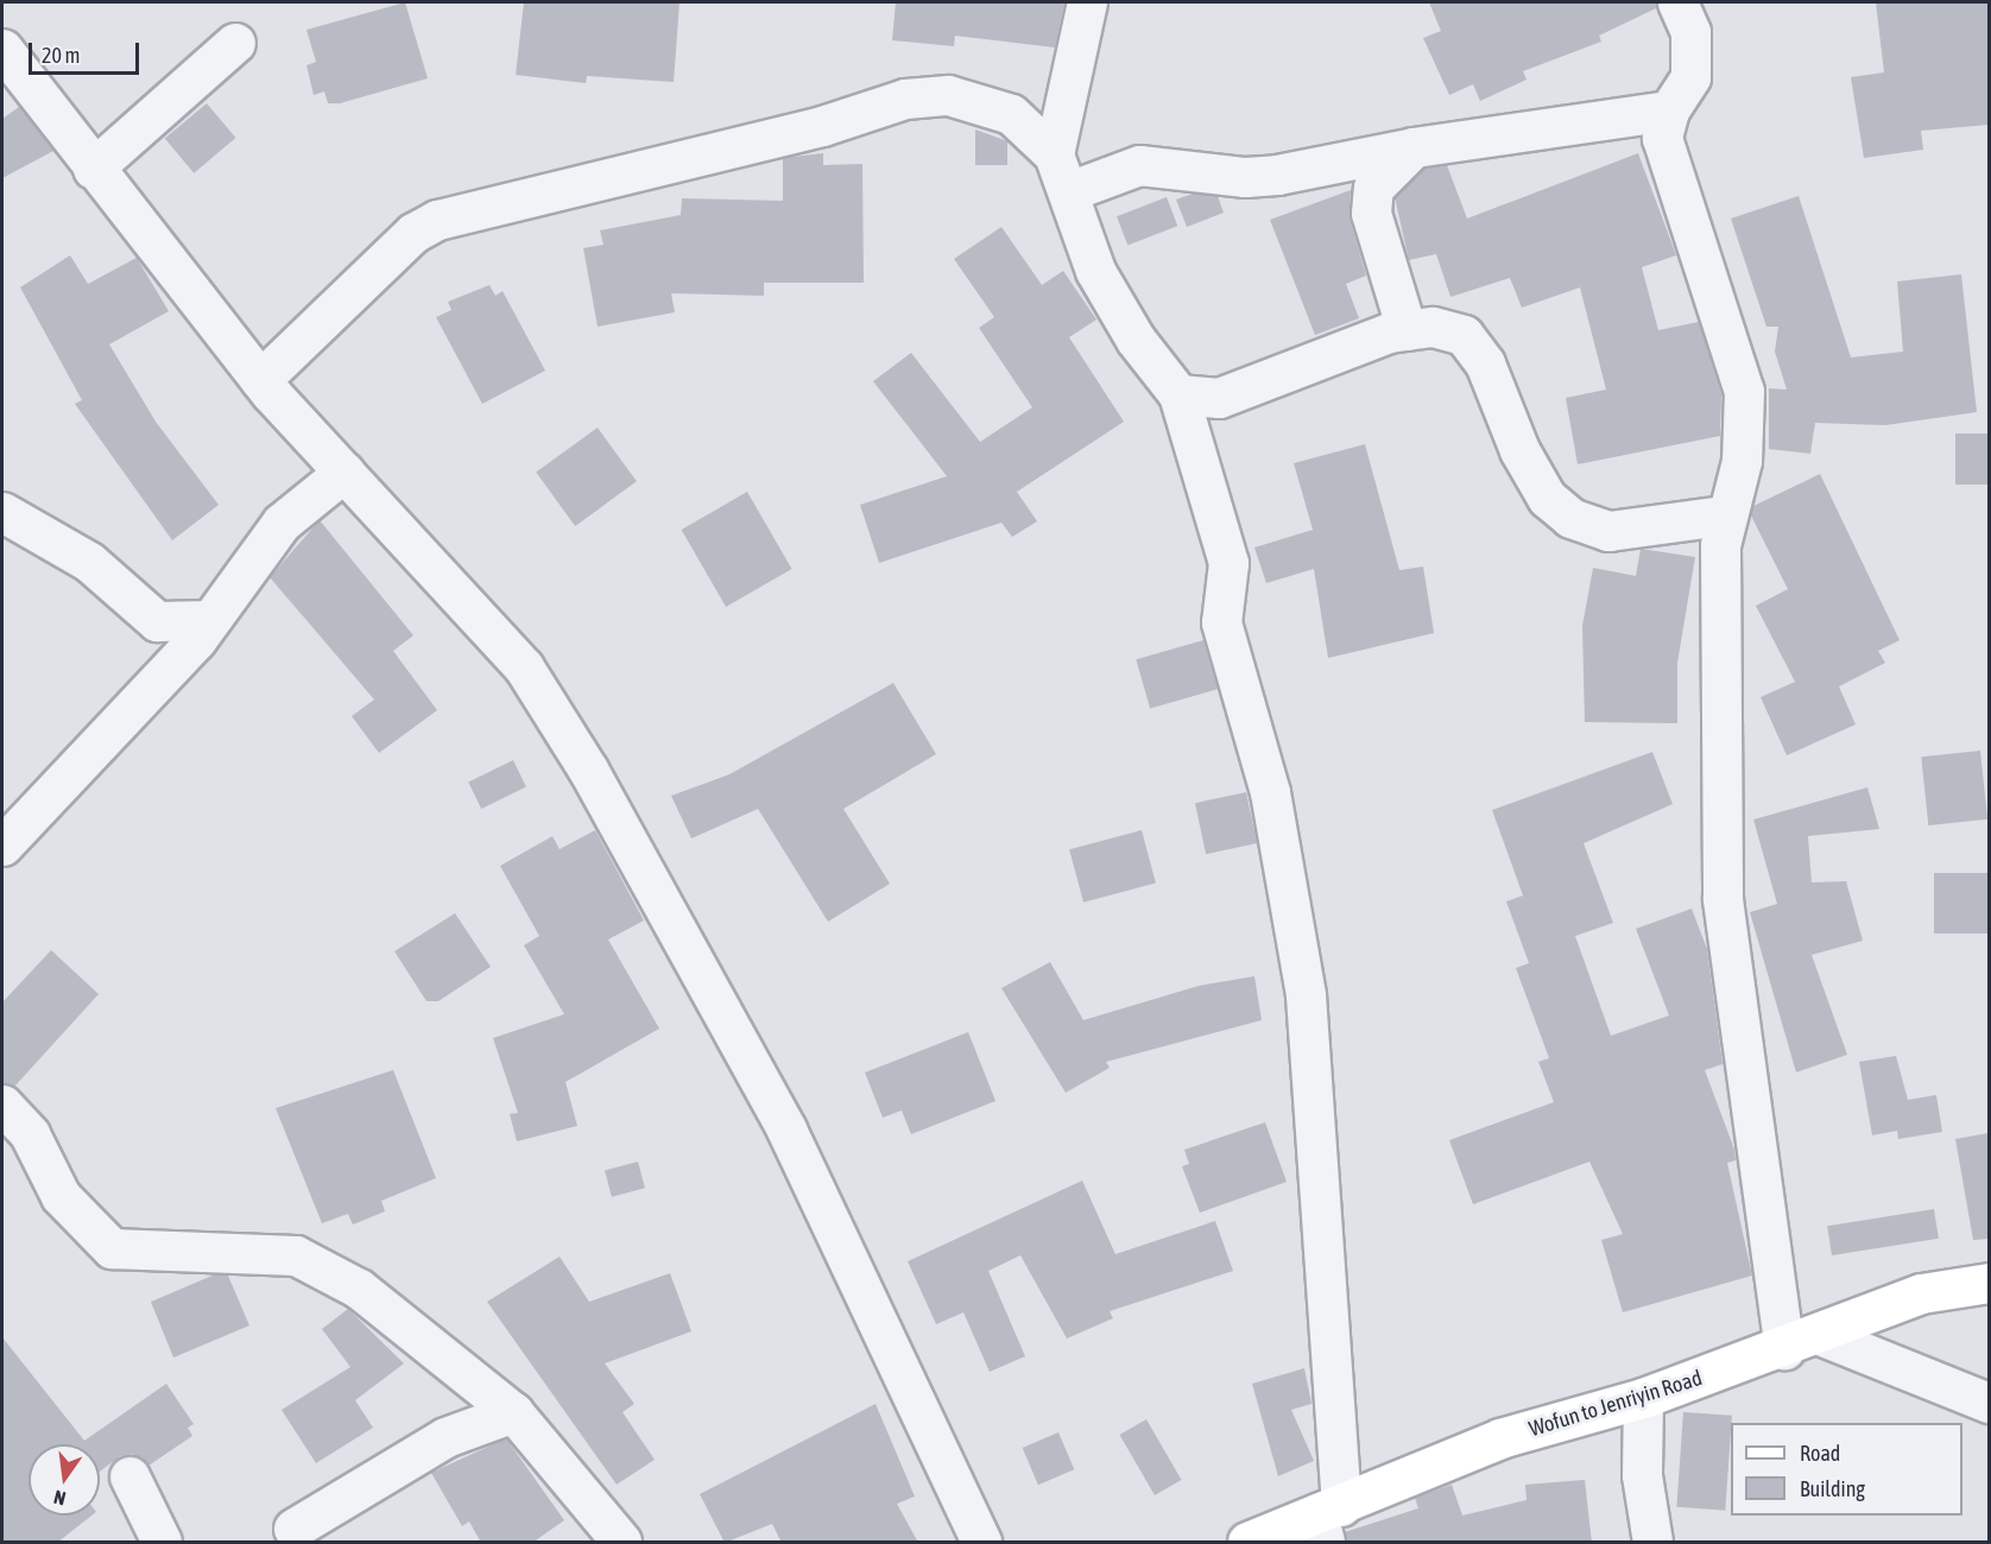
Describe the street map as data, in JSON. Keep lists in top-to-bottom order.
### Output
{
  "streets": {
    "street": ["Wofun to Jenriyin Road"]
  },
  "legend": ["Road", "Building"],
  "scale_bar": "20 m",
  "north": "bottom"
}
